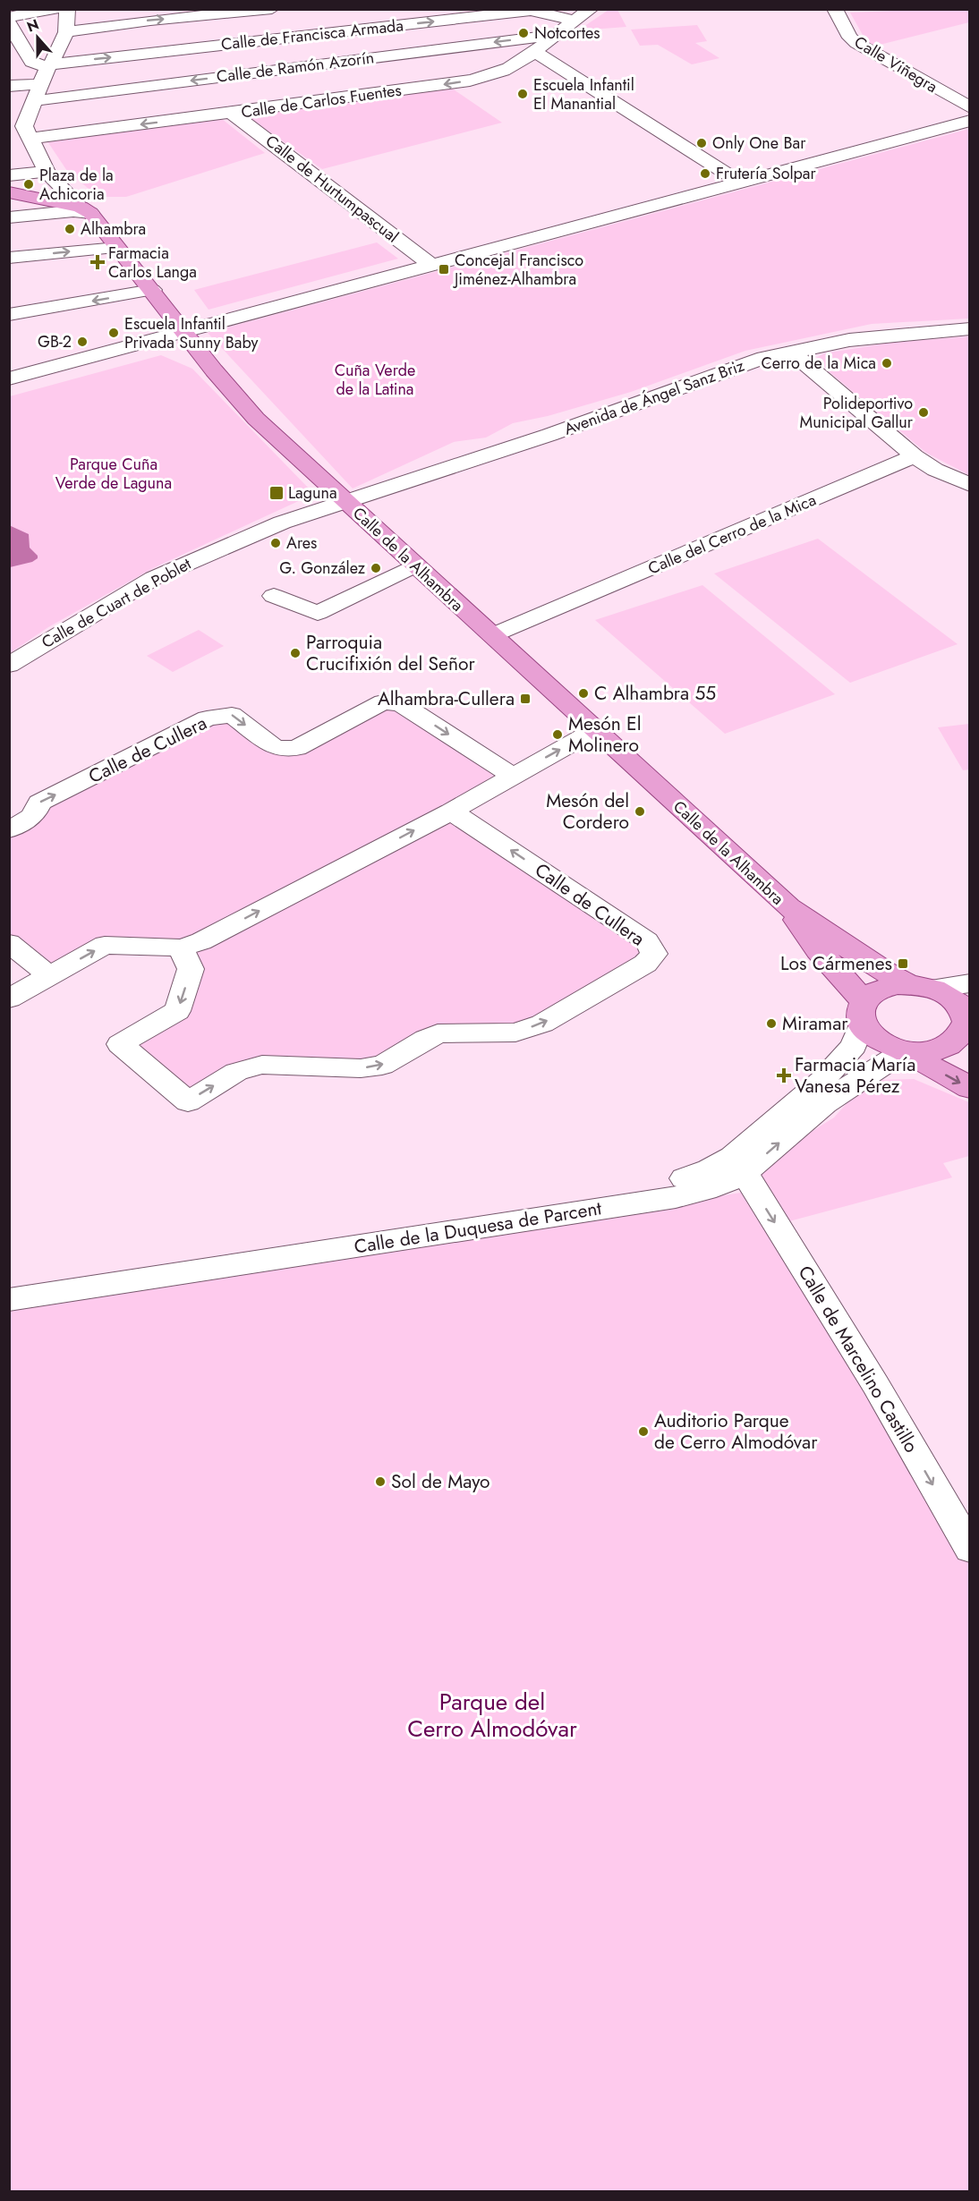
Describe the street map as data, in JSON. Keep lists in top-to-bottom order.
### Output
{
  "streets": {
    "main road": ["Calle de la Alhambra"],
    "street": [
      "Calle de Francisca Armada",
      "Calle Viñegra",
      "Calle de Ramón Azorín",
      "Calle de Carlos Fuentes",
      "Calle de Hurtumpascual",
      "Avenida de Ángel Sanz Briz",
      "Calle del Cerro de la Mica",
      "Calle de Cuart de Poblet",
      "Calle de Cullera",
      "Calle de la Duquesa de Parcent",
      "Calle de Marcelino Castillo"
    ]
  },
  "crossings": [
    ["Calle de Francisca Armada", "Calle de Carlos Fuentes"],
    ["Calle de Ramón Azorín", "Calle de Carlos Fuentes"],
    ["Calle de Carlos Fuentes", "Calle de Hurtumpascual"],
    ["Calle de Carlos Fuentes", "Calle de la Alhambra"],
    ["Avenida de Ángel Sanz Briz", "Calle de la Alhambra"],
    ["Avenida de Ángel Sanz Briz", "Calle de Cuart de Poblet"],
    ["Calle del Cerro de la Mica", "Calle de la Alhambra"],
    ["Calle de la Alhambra", "Calle de Cuart de Poblet"],
    ["Calle de la Alhambra", "Calle de la Duquesa de Parcent"],
    ["Calle de la Duquesa de Parcent", "Calle de Marcelino Castillo"]
  ],
  "one_way": ["Calle de Marcelino Castillo"],
  "parks": ["Cuña Verde de la Latina", "Parque Cuña Verde de Laguna", "Parque del Cerro Almodóvar"],
  "places": {
    "other": [
      "Notcortes",
      "Escuela Infantil El Manantial",
      "Only One Bar",
      "Frutería Solpar",
      "Plaza de la Achicoria",
      "Alhambra",
      "Escuela Infantil Privada Sunny Baby",
      "GB-2",
      "Cerro de la Mica",
      "Polideportivo Municipal Gallur",
      "Ares",
      "G. González",
      "Parroquia Crucifixión del Señor",
      "C Alhambra 55",
      "Mesón El Molinero",
      "Mesón del Cordero",
      "Miramar",
      "Auditorio Parque de Cerro Almodóvar",
      "Sol de Mayo"
    ],
    "health": ["Farmacia Carlos Langa", "Farmacia María Vanesa Pérez"],
    "transit": [
      "Concejal Francisco Jiménez-Alhambra",
      "Laguna",
      "Alhambra-Cullera",
      "Los Cármenes"
    ]
  },
  "north": "top"
}
